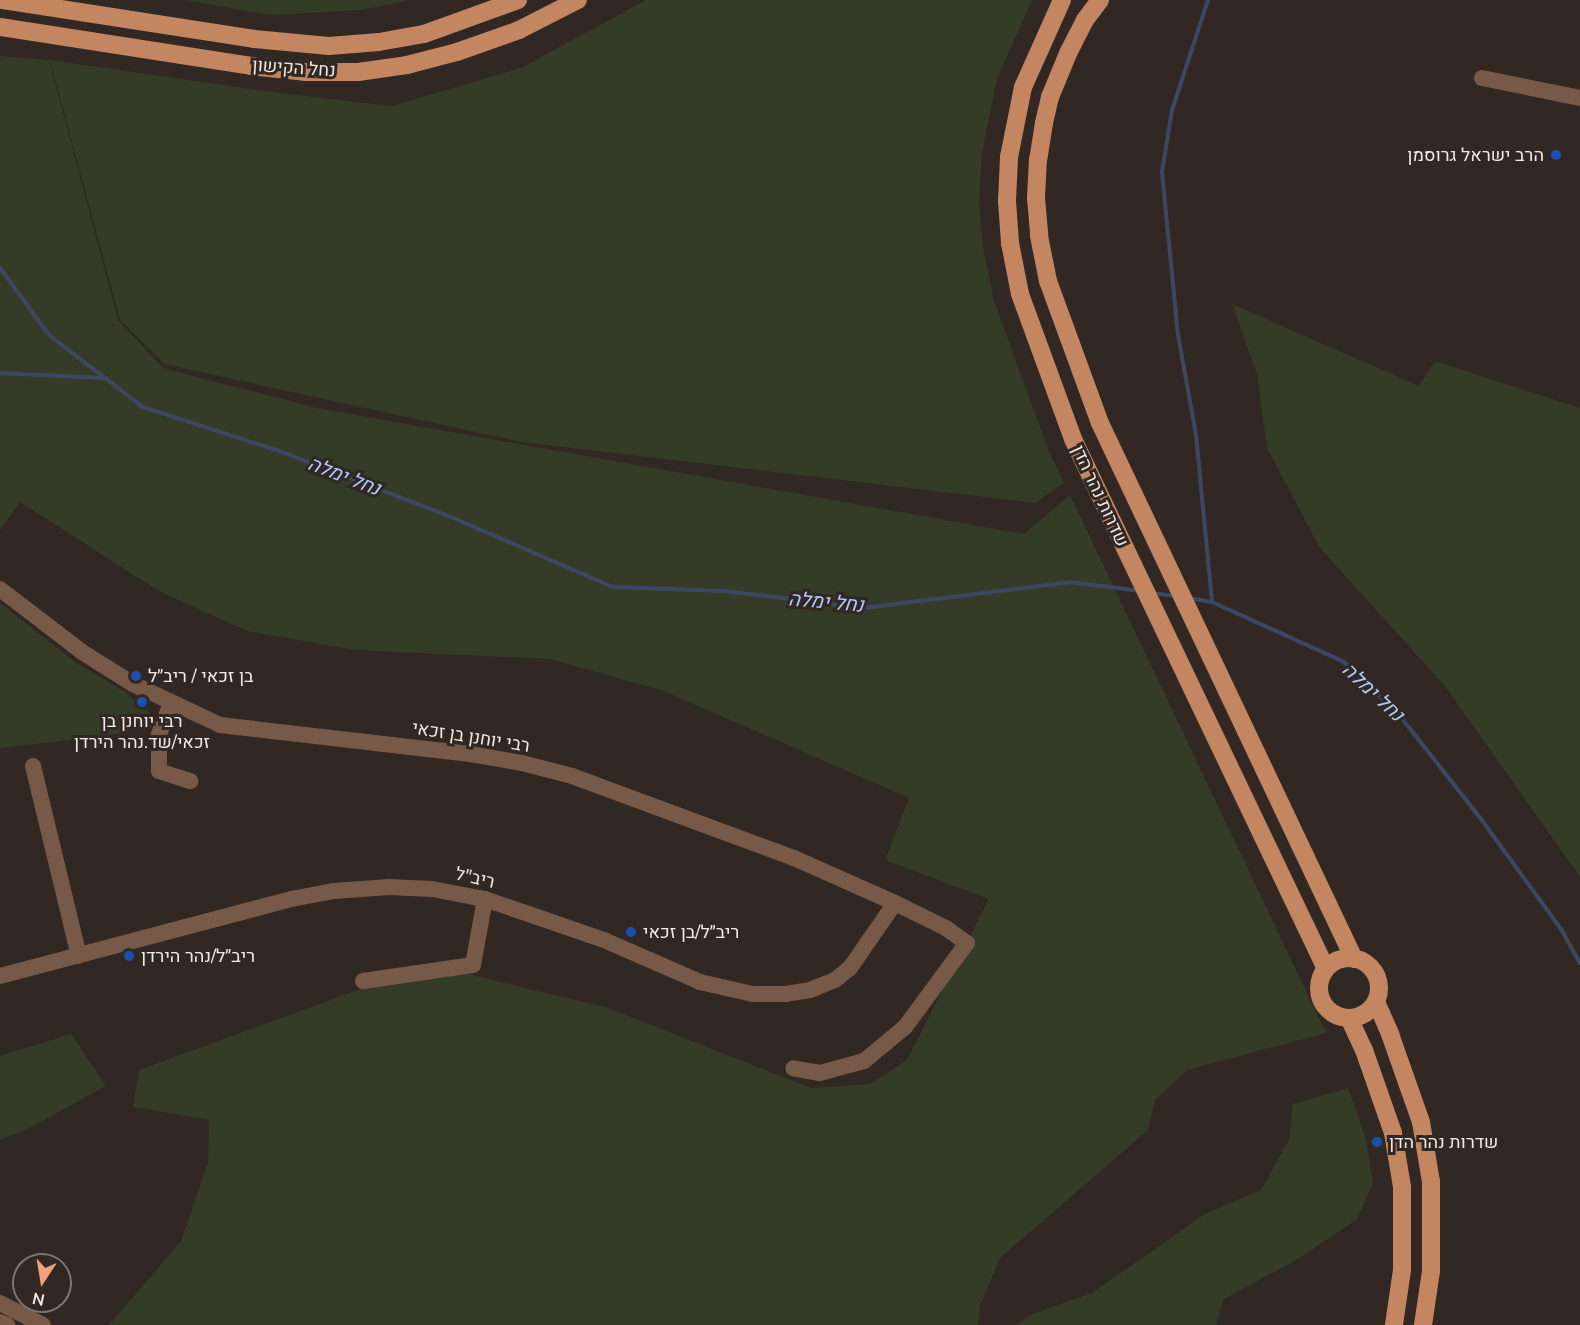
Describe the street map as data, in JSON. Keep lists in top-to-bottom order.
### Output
{
  "streets": {
    "main road": ["נחל הקישון", "שדרות נהר הדן"],
    "street": ["רבי יוחנן בן זכאי", "ריב\"ל"]
  },
  "crossings": [
    ["רבי יוחנן בן זכאי", "ריב\"ל"]
  ],
  "water": ["נחל ימלה"],
  "places": [
    "הרב ישראל גרוסמן",
    "בן זכאי / ריב״ל",
    "רבי יוחנן בן זכאי/שד.נהר הירדן",
    "ריב״ל/בן זכאי",
    "ריב״ל/נהר הירדן",
    "שדרות נהר הדן"
  ],
  "north": "bottom"
}
